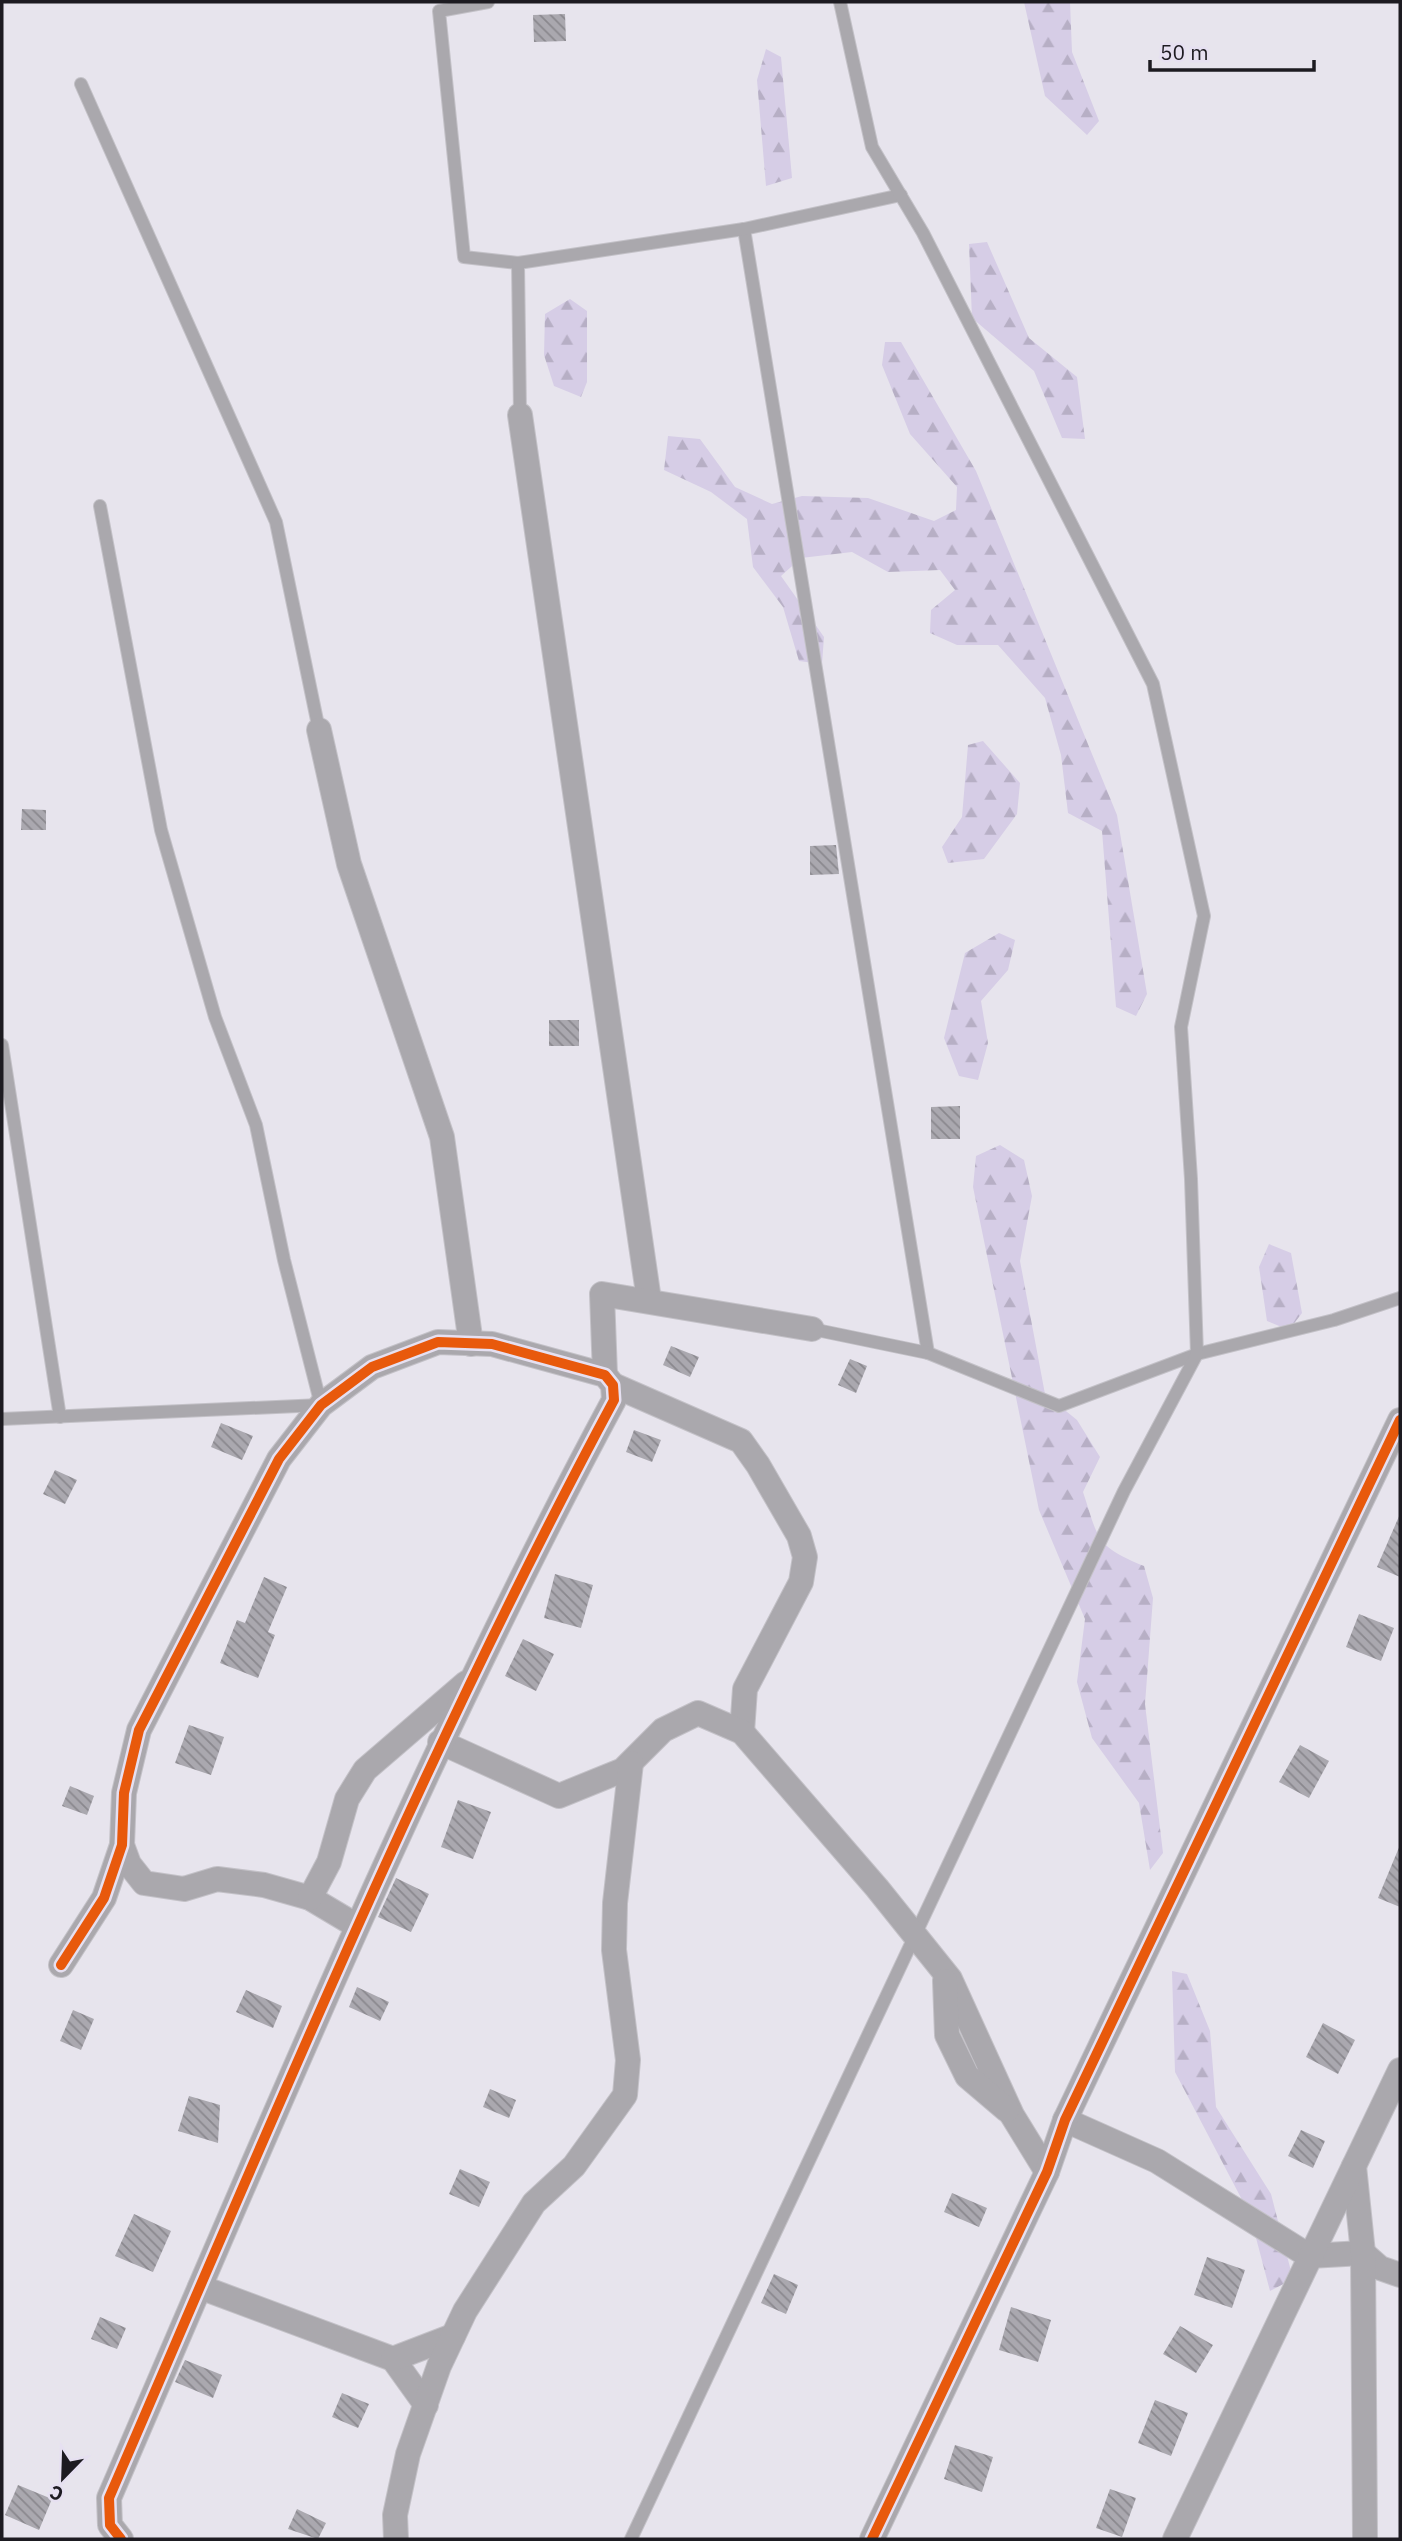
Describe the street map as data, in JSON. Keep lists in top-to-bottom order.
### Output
{
  "scale_bar": "50 m",
  "north": "bottom left"
}
